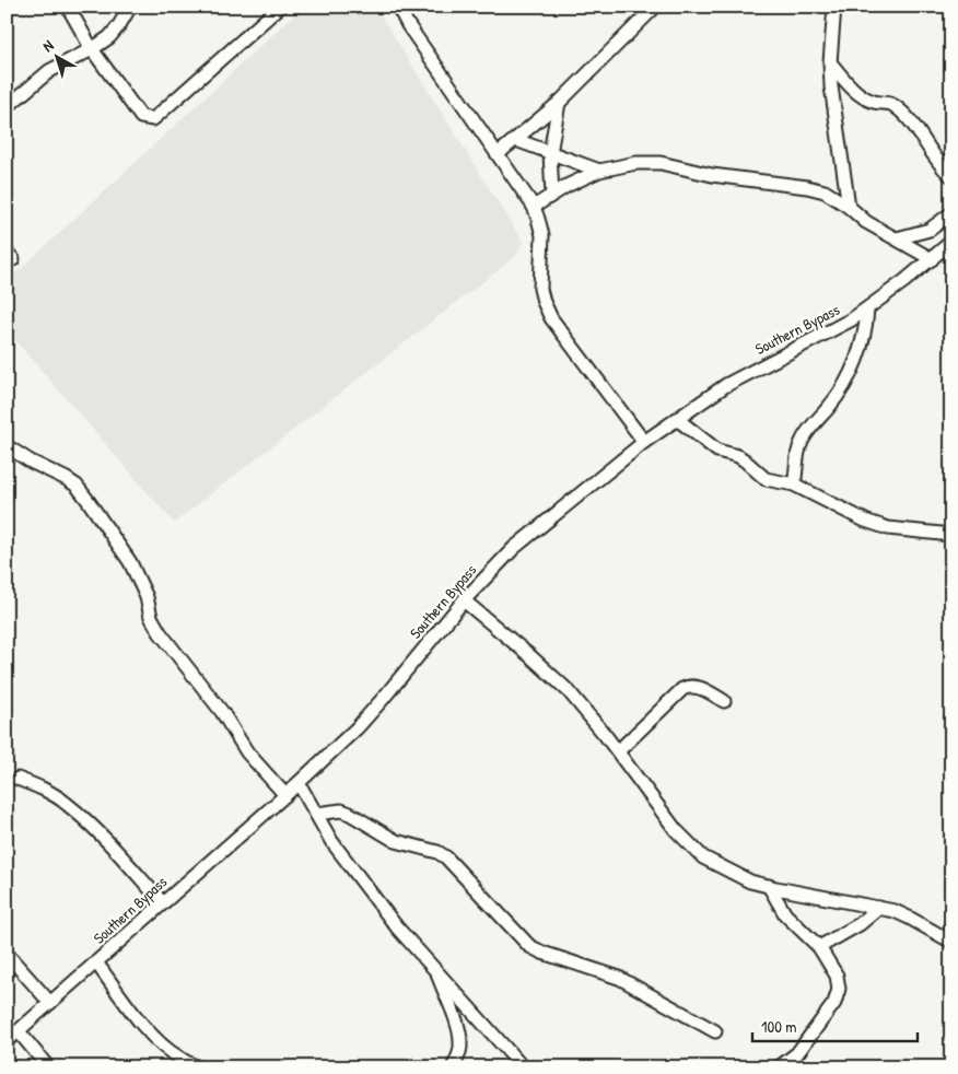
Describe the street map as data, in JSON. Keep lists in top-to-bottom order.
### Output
{
  "streets": {
    "street": ["Southern Bypass"]
  },
  "scale_bar": "100 m",
  "north": "top left"
}
